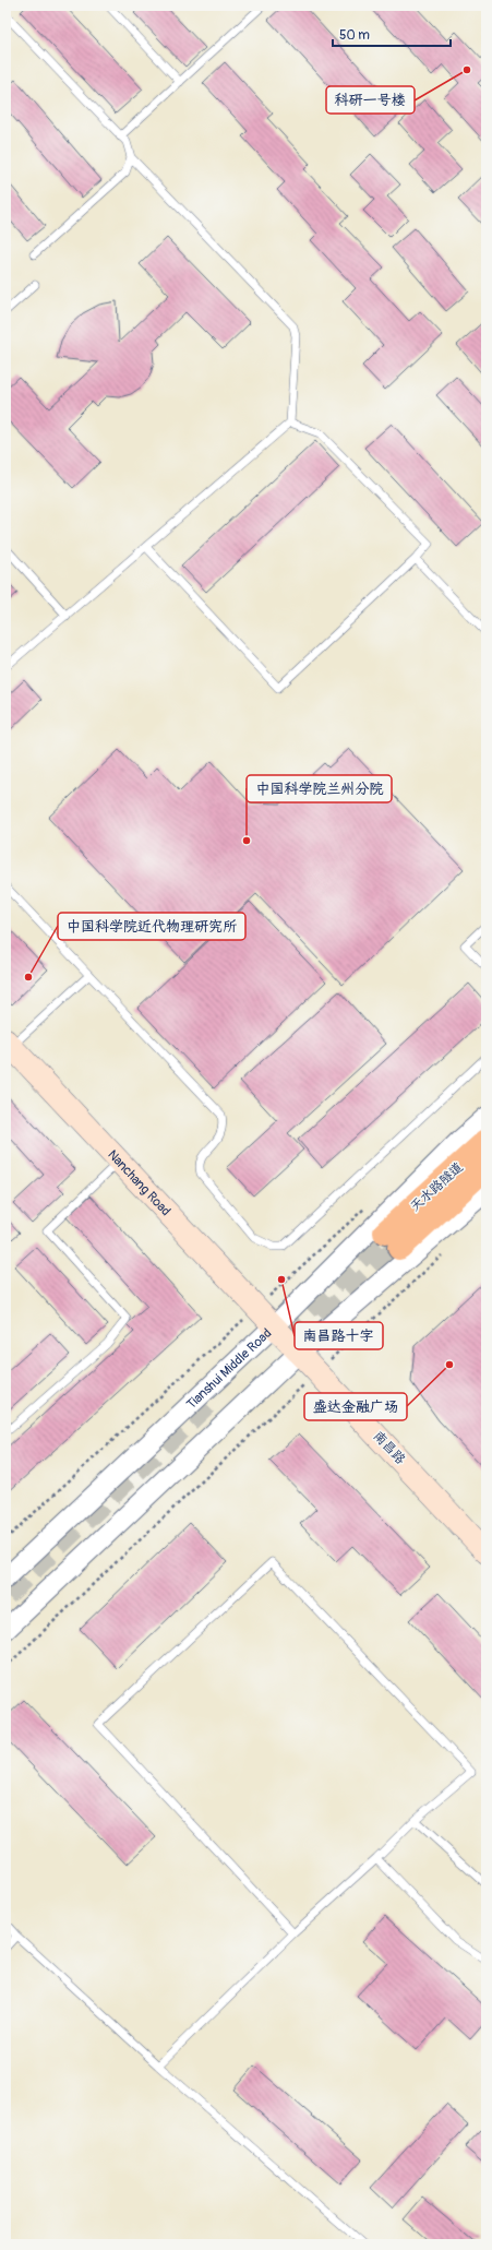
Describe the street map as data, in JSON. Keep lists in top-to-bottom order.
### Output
{
  "streets": {
    "main road": ["Nanchang Road", "天水路隧道", "南昌路"],
    "street": ["Tianshui Middle Road"]
  },
  "crossings": [
    ["Nanchang Road", "Tianshui Middle Road"],
    ["Nanchang Road", "南昌路"],
    ["Tianshui Middle Road", "南昌路"]
  ],
  "places": [
    "科研一号楼",
    "中国科学院兰州分院",
    "中国科学院近代物理研究所",
    "南昌路十字",
    "盛达金融广场"
  ],
  "scale_bar": "50 m"
}
